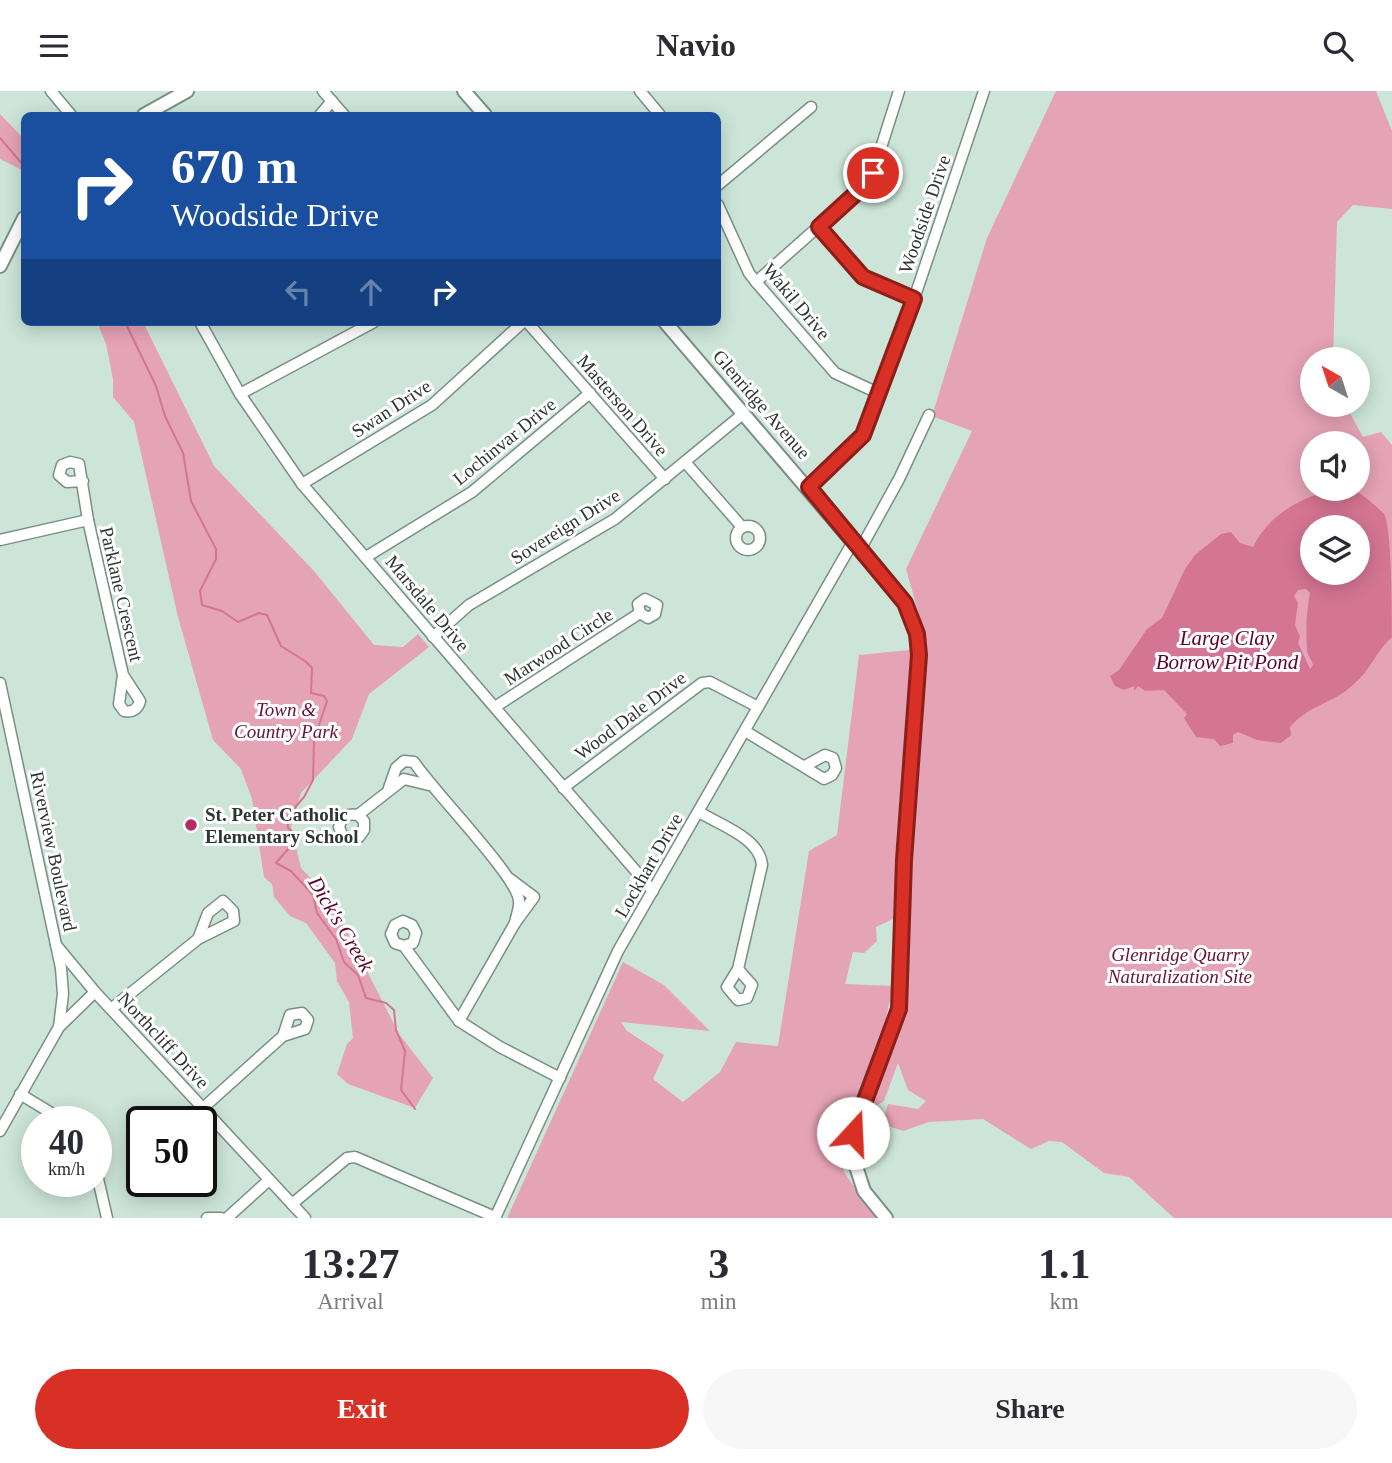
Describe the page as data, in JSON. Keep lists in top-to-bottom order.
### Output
{
  "streets": {
    "main road": ["Glenridge Avenue"],
    "street": [
      "Woodside Drive",
      "Wakil Drive",
      "Masterson Drive",
      "Swan Drive",
      "Lochinvar Drive",
      "Sovereign Drive",
      "Parklane Crescent",
      "Marsdale Drive",
      "Marwood Circle",
      "Wood Dale Drive",
      "Riverview Boulevard",
      "Lockhart Drive",
      "Northcliff Drive"
    ]
  },
  "crossings": [
    ["Woodside Drive", "Wakil Drive"],
    ["Woodside Drive", "Glenridge Avenue"],
    ["Glenridge Avenue", "Sovereign Drive"],
    ["Glenridge Avenue", "Lockhart Drive"],
    ["Masterson Drive", "Lochinvar Drive"],
    ["Masterson Drive", "Sovereign Drive"],
    ["Swan Drive", "Marsdale Drive"],
    ["Lochinvar Drive", "Marsdale Drive"],
    ["Sovereign Drive", "Marsdale Drive"],
    ["Marsdale Drive", "Marwood Circle"],
    ["Marsdale Drive", "Wood Dale Drive"],
    ["Marsdale Drive", "Lockhart Drive"],
    ["Wood Dale Drive", "Lockhart Drive"],
    ["Riverview Boulevard", "Northcliff Drive"]
  ],
  "water": ["Large Clay Borrow Pit Pond", "Dick's Creek"],
  "parks": ["Town & Country Park", "Glenridge Quarry Naturalization Site"],
  "places": ["St. Peter Catholic Elementary School"],
  "north": "top left",
  "page": {
    "header": "Navio",
    "turn": ["670 m", "Woodside Drive"],
    "speed": "40 km/h",
    "limit": "50",
    "eta": [
      "13:27",
      "Arrival",
      "3",
      "min",
      "1.1",
      "km"
    ],
    "buttons": ["Exit", "Share"]
  }
}
